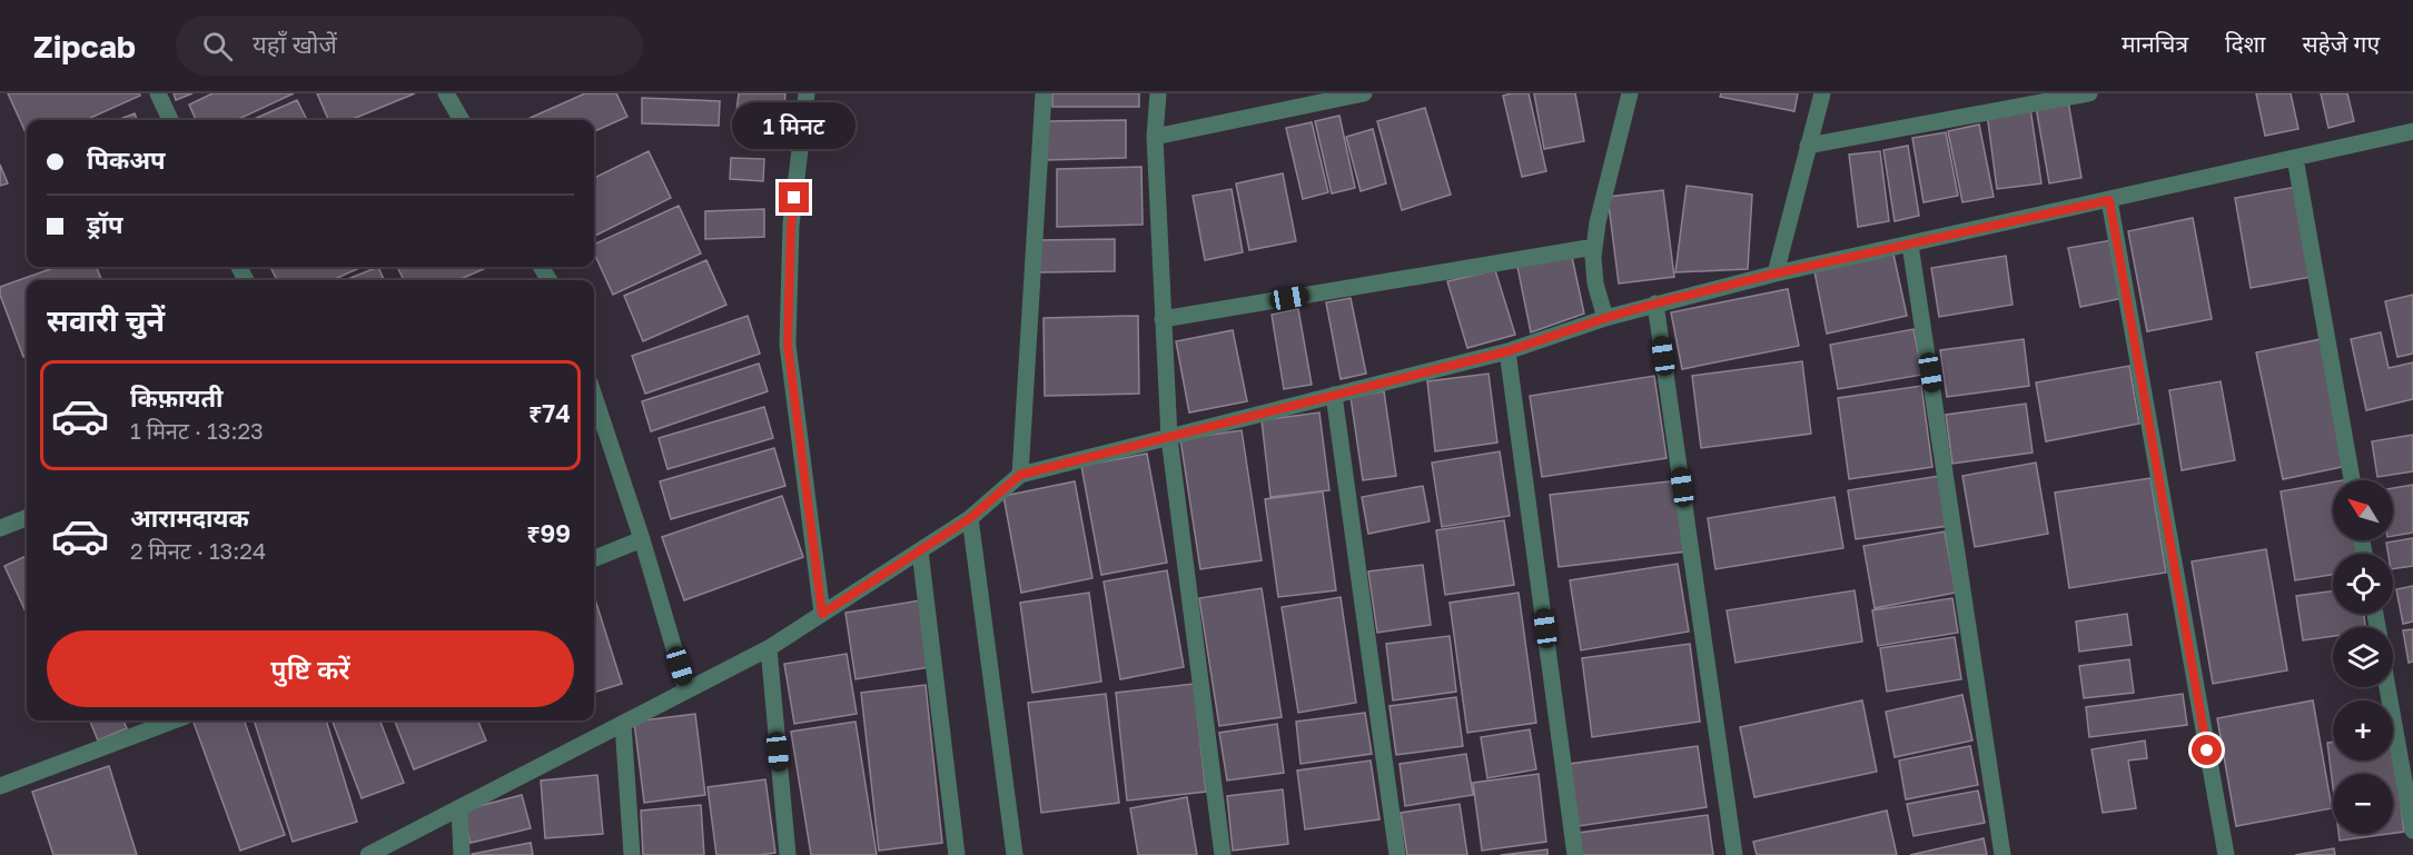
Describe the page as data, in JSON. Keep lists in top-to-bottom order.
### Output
{
  "north": "top left",
  "page": {
    "header": "Zipcab",
    "search": "यहाँ खोजें",
    "nav": ["मानचित्र", "दिशा", "सहेजे गए"],
    "bubble": "1 मिनट",
    "banner": ["पिकअप", "ड्रॉप"],
    "heading": "सवारी चुनें",
    "list": [
      {
        "name": "किफ़ायती",
        "note": "1 मिनट · 13:23",
        "value": "₹74"
      },
      {
        "name": "आरामदायक",
        "note": "2 मिनट · 13:24",
        "value": "₹99"
      }
    ],
    "map_buttons": ["+", "−"],
    "buttons": "पुष्टि करें"
  }
}
